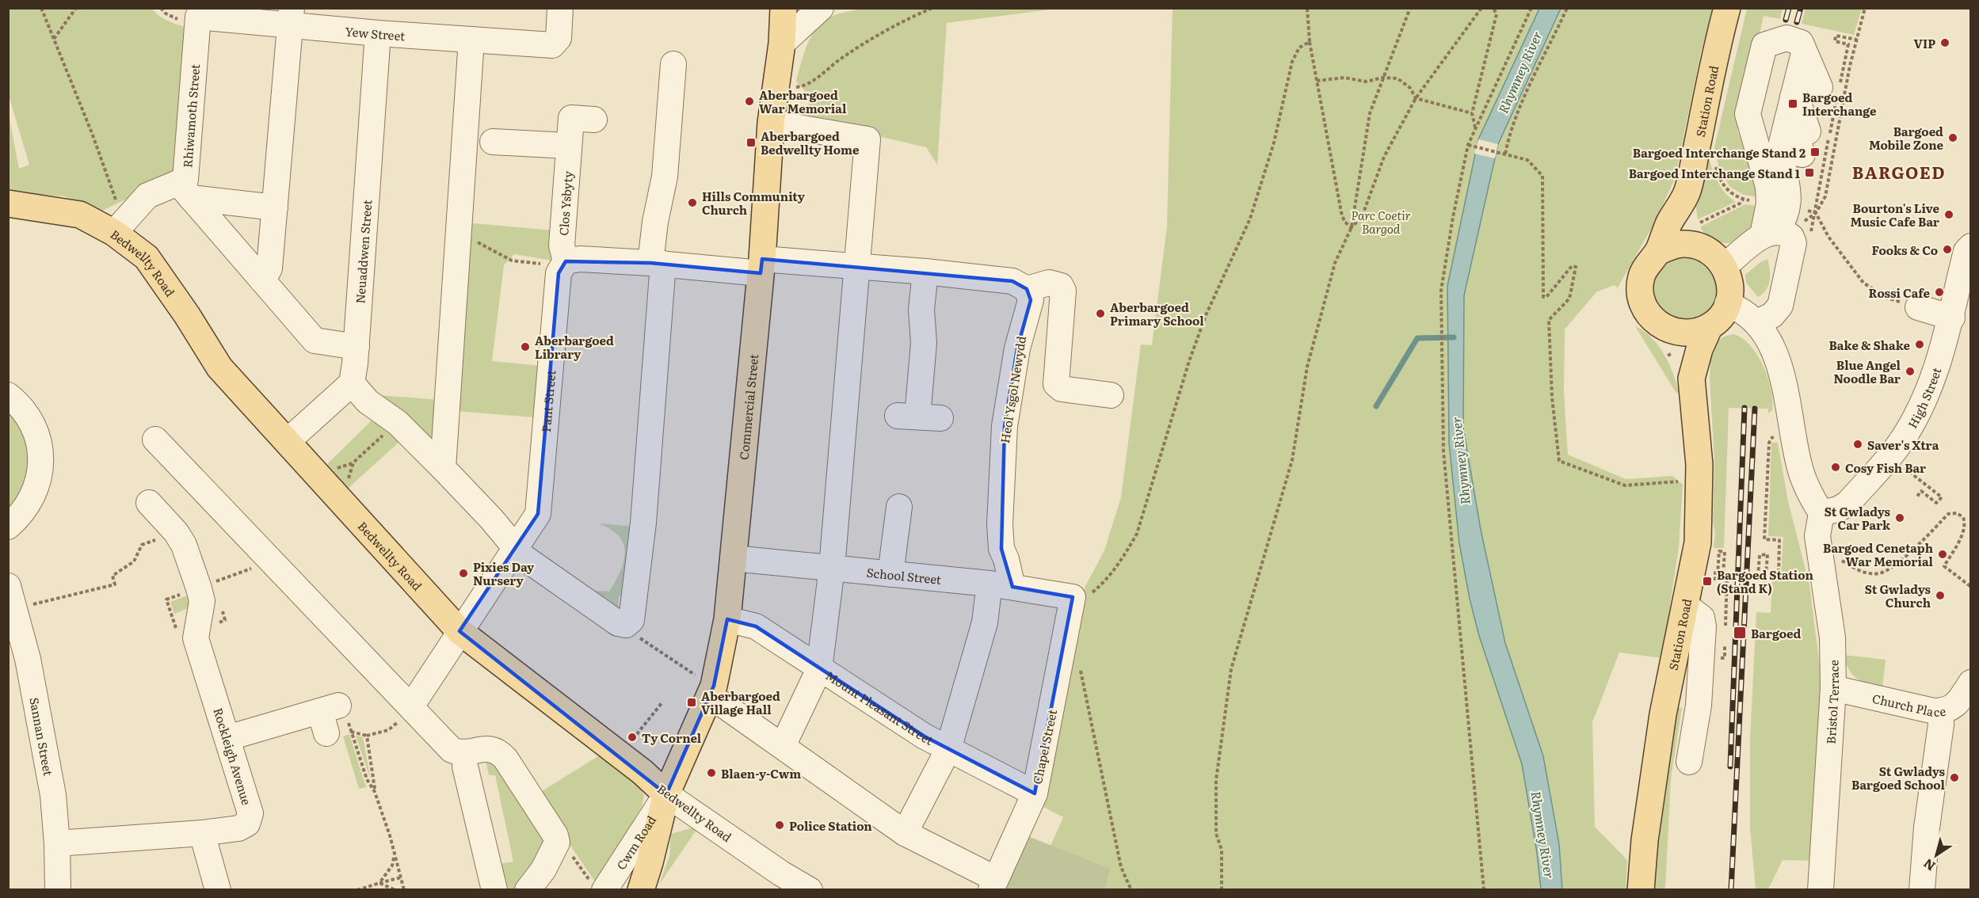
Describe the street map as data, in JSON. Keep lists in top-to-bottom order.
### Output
{
  "streets": {
    "main road": ["Station Road", "Bedwellty Road", "Commercial Street"],
    "street": [
      "Yew Street",
      "Rhiwamoth Street",
      "Clos Ysbyty",
      "Neuaddwen Street",
      "Heol Ysgol Newydd",
      "High Street",
      "Pant Street",
      "School Street",
      "Bristol Terrace",
      "Church Place",
      "Mount Pleasant Street",
      "Sannan Street",
      "Chapel Street",
      "Rockleigh Avenue",
      "Cwm Road"
    ]
  },
  "crossings": [
    ["Yew Street", "Rhiwamoth Street"],
    ["Yew Street", "Neuaddwen Street"],
    ["Rhiwamoth Street", "Bedwellty Road"],
    ["Clos Ysbyty", "Pant Street"],
    ["Bedwellty Road", "Pant Street"],
    ["Bedwellty Road", "Commercial Street"],
    ["Bedwellty Road", "Cwm Road"],
    ["Heol Ysgol Newydd", "School Street"],
    ["Heol Ysgol Newydd", "Mount Pleasant Street"],
    ["High Street", "Bristol Terrace"],
    ["Commercial Street", "School Street"],
    ["Commercial Street", "Mount Pleasant Street"],
    ["Commercial Street", "Cwm Road"],
    ["School Street", "Chapel Street"],
    ["Bristol Terrace", "Church Place"],
    ["Mount Pleasant Street", "Chapel Street"],
    ["Sannan Street", "Rockleigh Avenue"]
  ],
  "districts": ["BARGOED"],
  "water": ["Rhymney River"],
  "parks": ["Parc Coetir Bargod"],
  "places": {
    "other": [
      "VIP",
      "Aberbargoed War Memorial",
      "Bargoed Mobile Zone",
      "Hills Community Church",
      "Bourton's Live Music Cafe Bar",
      "Fooks & Co",
      "Rossi Cafe",
      "Aberbargoed Primary School",
      "Bake & Shake",
      "Aberbargoed Library",
      "Blue Angel Noodle Bar",
      "Saver's Xtra",
      "Cosy Fish Bar",
      "St Gwladys Car Park",
      "Bargoed Cenetaph War Memorial",
      "Pixies Day Nursery",
      "St Gwladys Church",
      "Ty Cornel",
      "Blaen-y-Cwm",
      "St Gwladys Bargoed School",
      "Police Station"
    ],
    "transit": [
      "Bargoed Interchange",
      "Aberbargoed Bedwellty Home",
      "Bargoed Interchange Stand 2",
      "Bargoed Interchange Stand 1",
      "Bargoed Station (Stand K)",
      "Bargoed",
      "Aberbargoed Village Hall"
    ]
  },
  "north": "bottom left"
}
